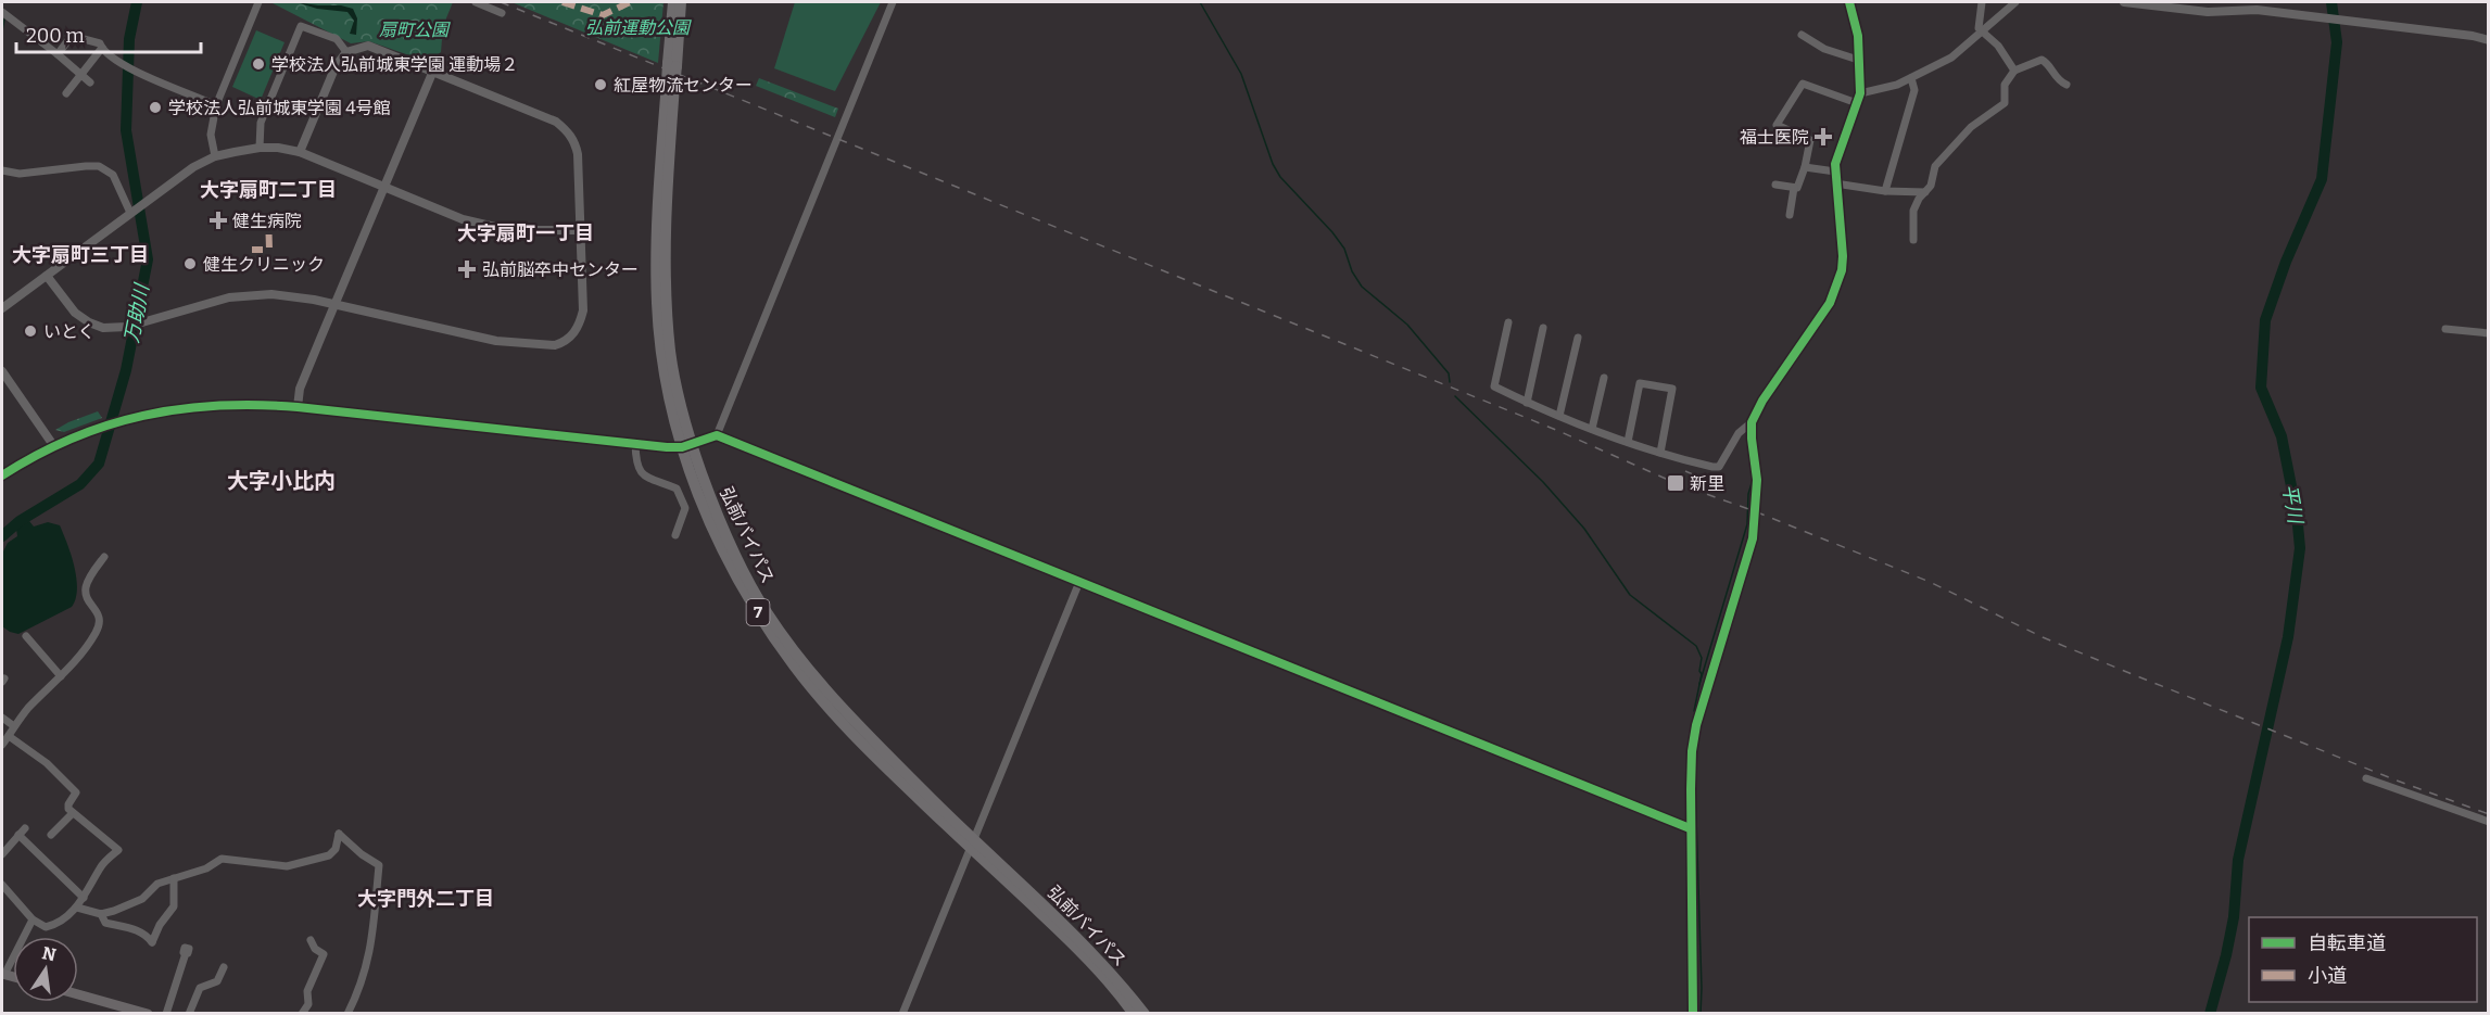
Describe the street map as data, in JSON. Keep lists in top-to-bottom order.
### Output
{
  "streets": {
    "highway": ["弘前バイパス", "7"]
  },
  "districts": [
    "大字扇町二丁目",
    "大字扇町一丁目",
    "大字扇町三丁目",
    "大字小比内",
    "大字門外二丁目"
  ],
  "water": ["万助川", "平川"],
  "parks": ["弘前運動公園", "扇町公園"],
  "places": {
    "other": [
      "学校法人弘前城東学園 運動場２",
      "紅屋物流センター",
      "学校法人弘前城東学園 4号館",
      "健生クリニック",
      "いとく"
    ],
    "health": ["福士医院", "健生病院", "弘前脳卒中センター"],
    "transit": ["新里"]
  },
  "legend": ["自転車道", "小道"],
  "scale_bar": "200 m",
  "north": "top"
}
